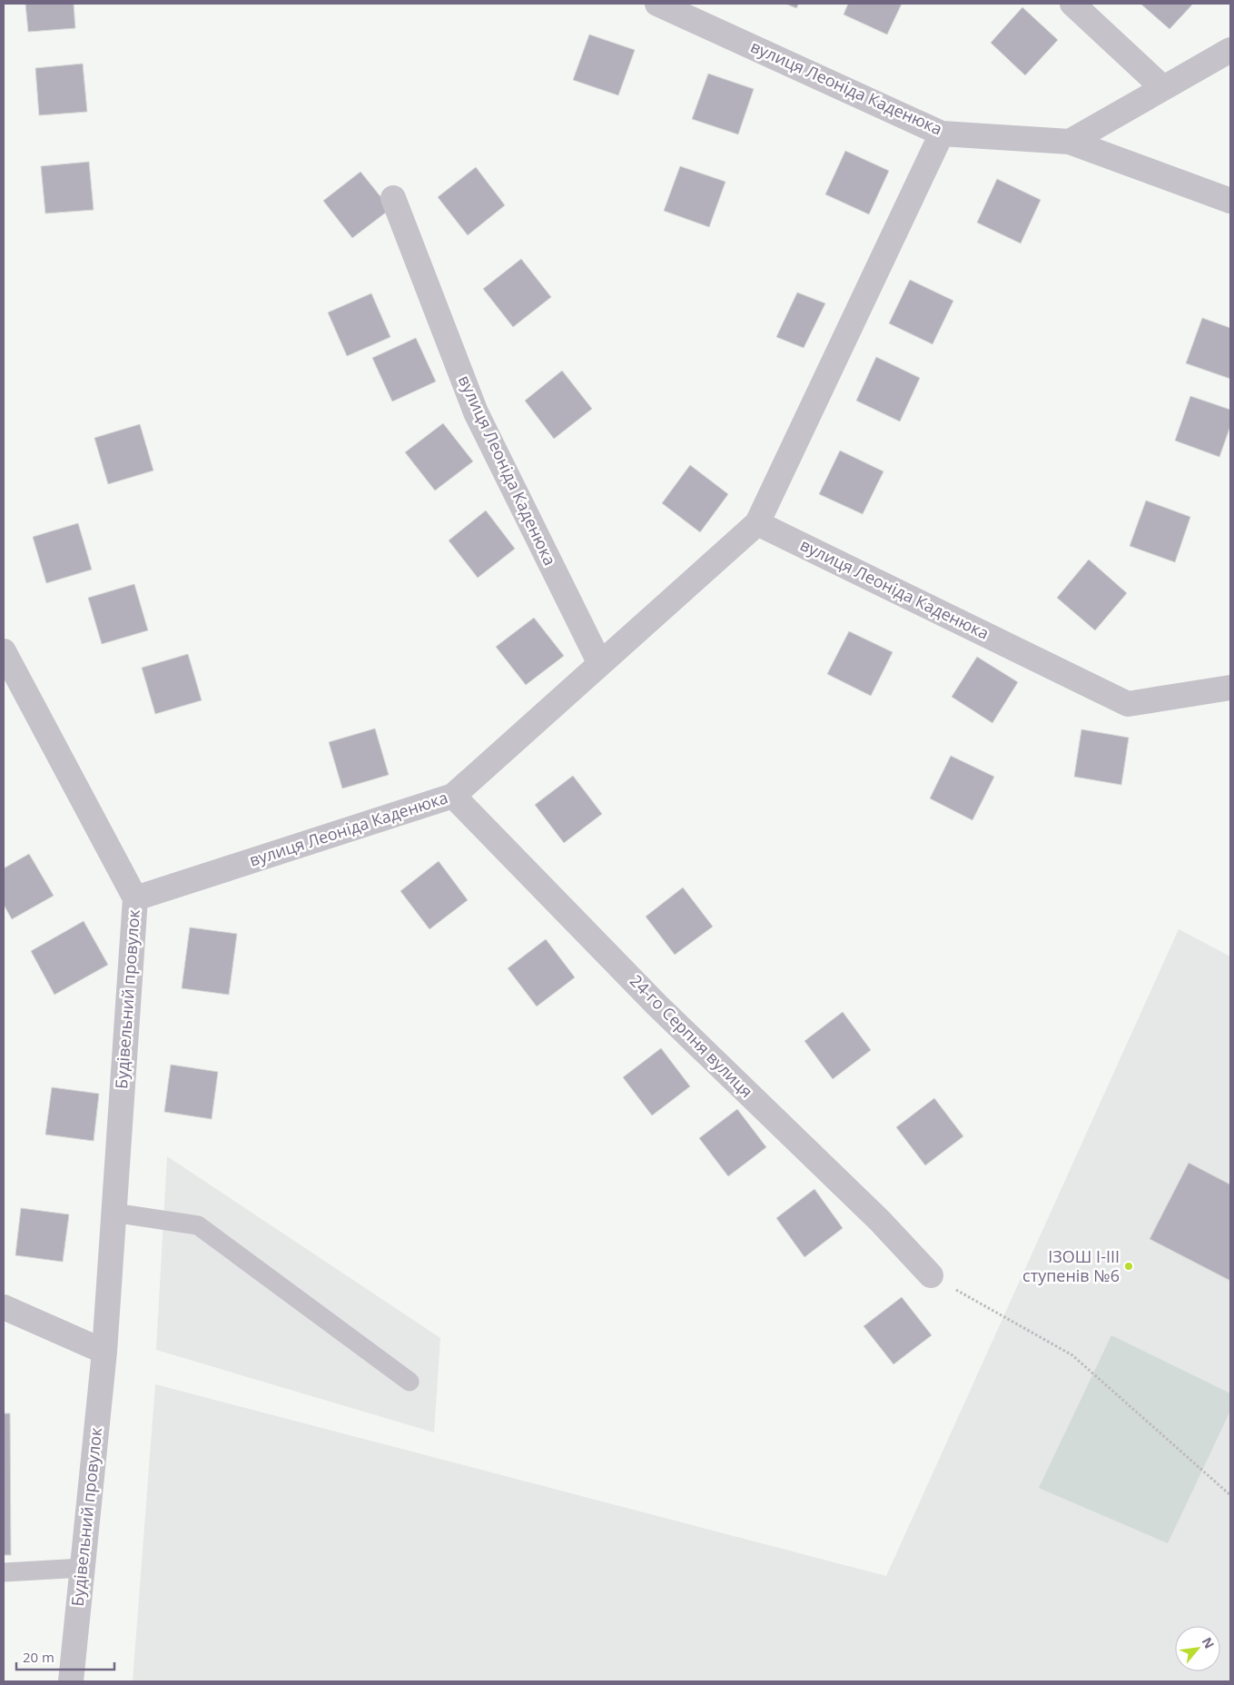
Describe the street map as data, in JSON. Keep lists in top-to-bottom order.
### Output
{
  "streets": {
    "street": ["вулиця Леоніда Каденюка", "Будівельний провулок", "24-го Серпня вулиця"]
  },
  "crossings": [
    ["вулиця Леоніда Каденюка", "Будівельний провулок"],
    ["вулиця Леоніда Каденюка", "24-го Серпня вулиця"]
  ],
  "places": ["ІЗОШ І-ІІІ ступенів №6"],
  "scale_bar": "20 m",
  "north": "top right"
}
